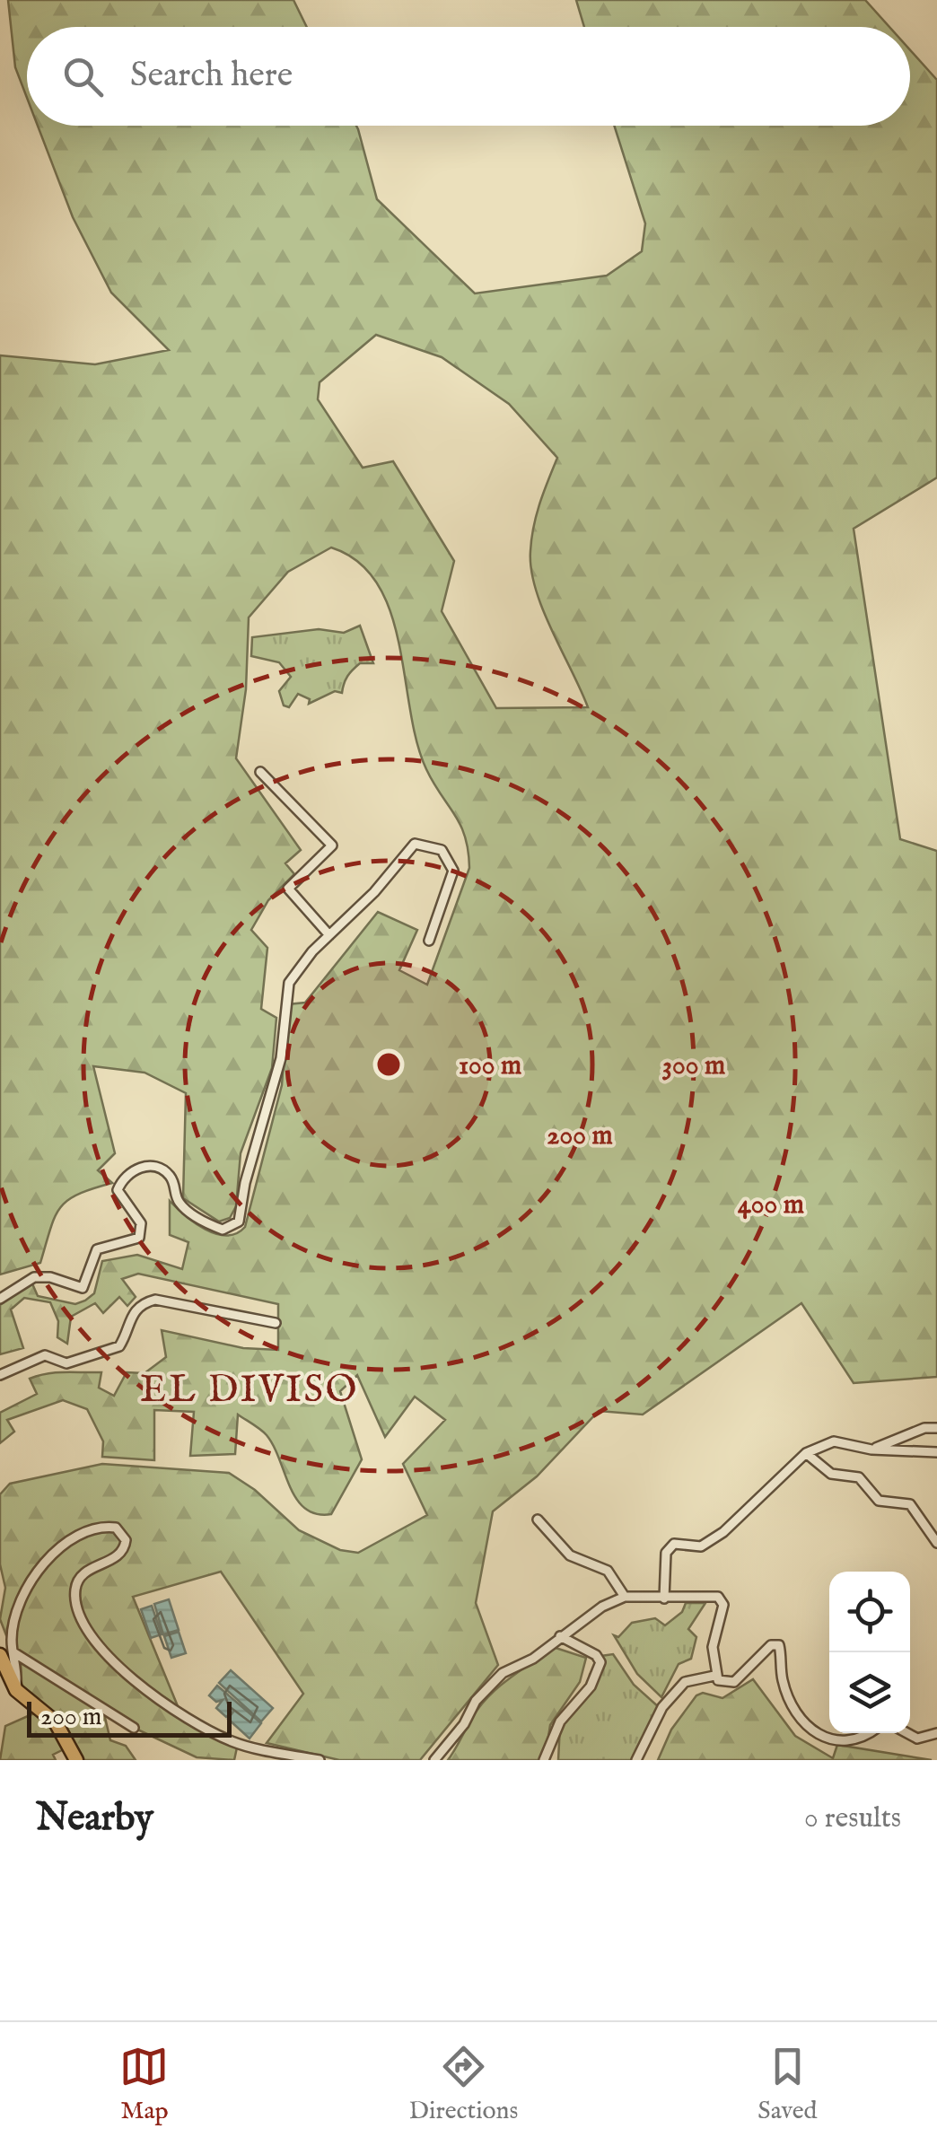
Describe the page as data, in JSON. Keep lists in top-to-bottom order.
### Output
{
  "districts": ["EL DIVISO"],
  "scale_bar": "200 m",
  "page": {
    "search": "Search here",
    "scale": "200 m",
    "heading": ["Nearby", "0 results"],
    "nav": ["Map", "Directions", "Saved"]
  },
  "rings": [
    "100 m",
    "300 m",
    "200 m",
    "400 m"
  ]
}
